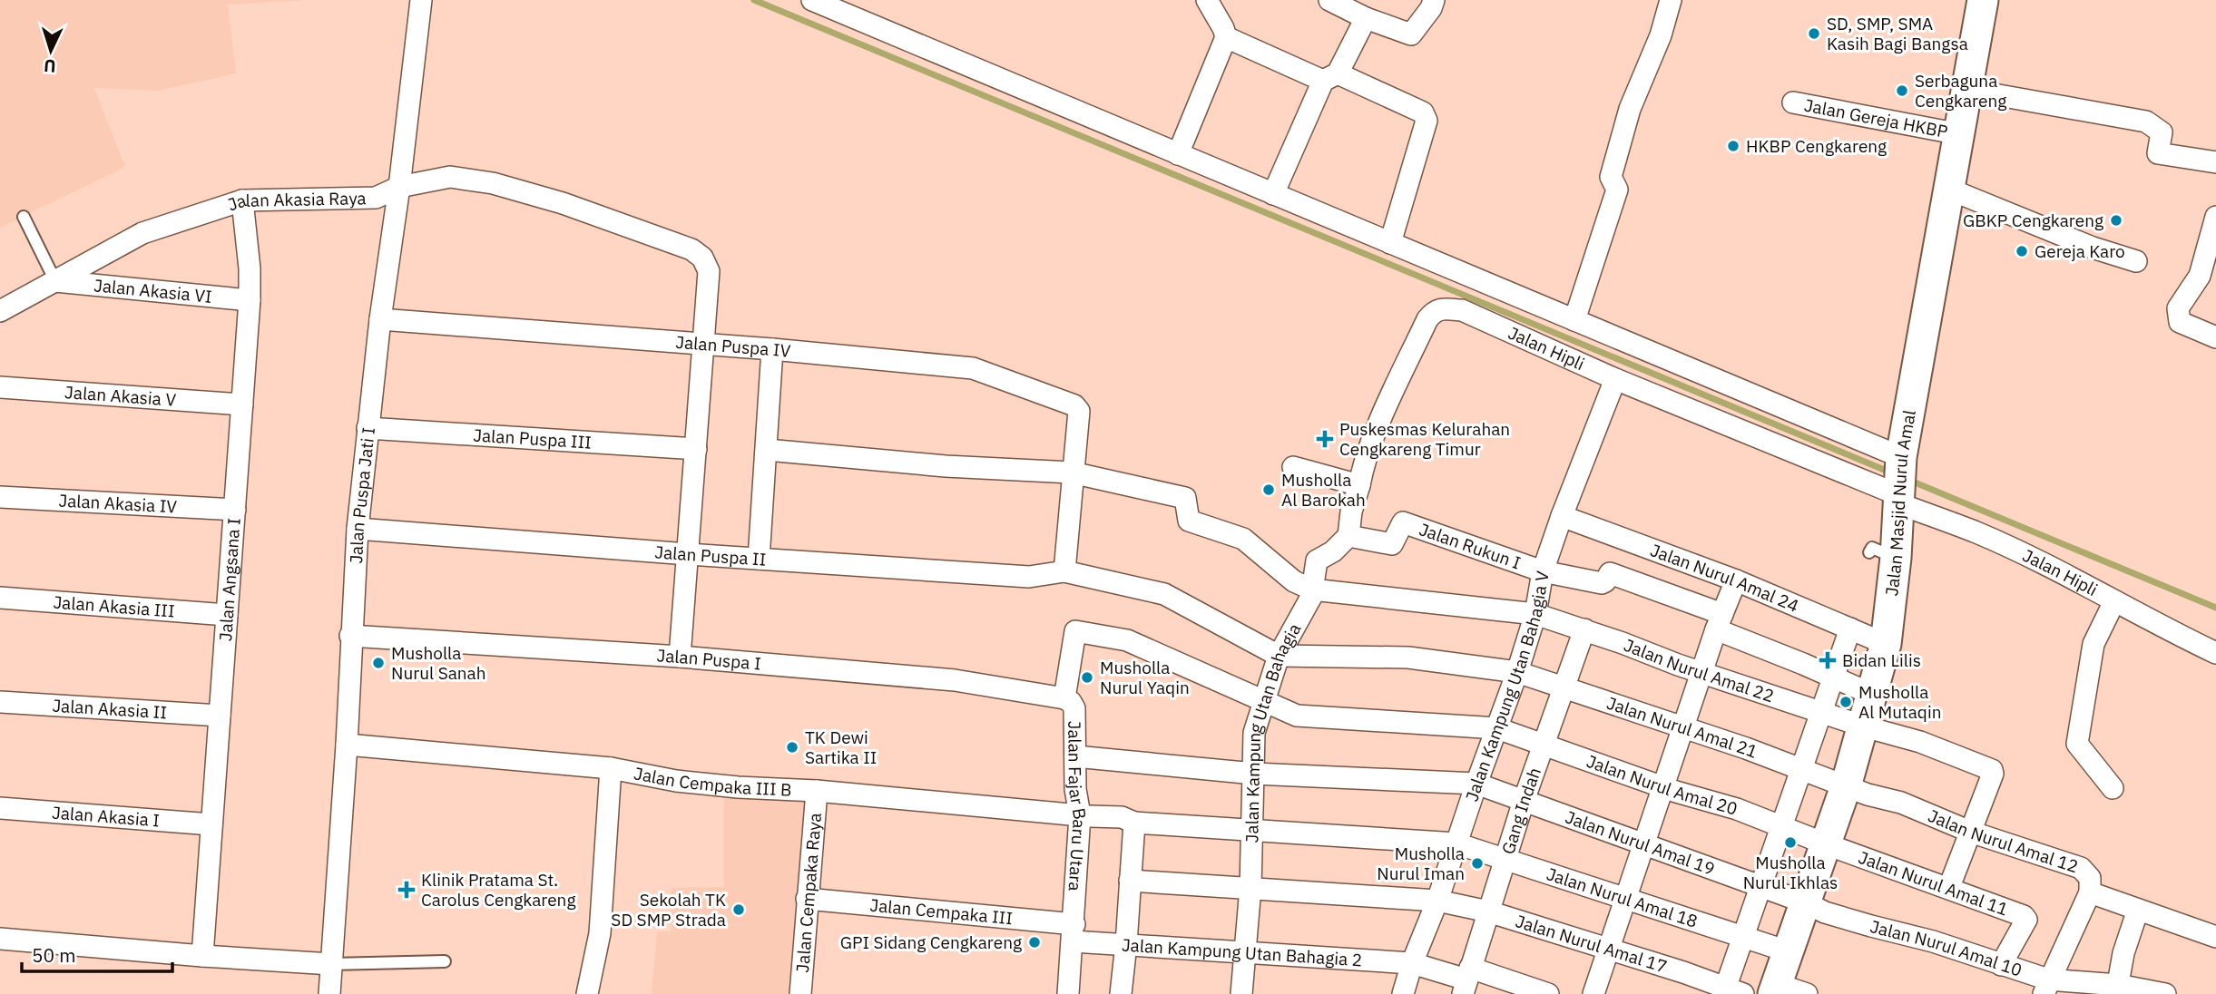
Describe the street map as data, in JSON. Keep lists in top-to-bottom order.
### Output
{
  "streets": {
    "street": [
      "Jalan Gereja HKBP",
      "Jalan Akasia Raya",
      "Jalan Akasia VI",
      "Jalan Puspa IV",
      "Jalan Hipli",
      "Jalan Akasia V",
      "Jalan Puspa III",
      "Jalan Puspa Jati I",
      "Jalan Masjid Nurul Amal",
      "Jalan Akasia IV",
      "Jalan Rukun I",
      "Jalan Puspa II",
      "Jalan Nurul Amal 24",
      "Jalan Angsana I",
      "Jalan Akasia III",
      "Jalan Puspa I",
      "Jalan Nurul Amal 22",
      "Jalan Kampung Utan Bahagia V",
      "Jalan Akasia II",
      "Jalan Nurul Amal 21",
      "Jalan Kampung Utan Bahagia",
      "Jalan Cempaka III B",
      "Jalan Nurul Amal 20",
      "Jalan Fajar Baru Utara",
      "Gang Indah",
      "Jalan Akasia I",
      "Jalan Nurul Amal 12",
      "Jalan Nurul Amal 19",
      "Jalan Nurul Amal 11",
      "Jalan Cempaka Raya",
      "Jalan Nurul Amal 18",
      "Jalan Cempaka III",
      "Jalan Nurul Amal 17",
      "Jalan Nurul Amal 10",
      "Jalan Kampung Utan Bahagia 2"
    ]
  },
  "crossings": [
    ["Jalan Gereja HKBP", "Jalan Masjid Nurul Amal"],
    ["Jalan Akasia Raya", "Jalan Akasia VI"],
    ["Jalan Akasia Raya", "Jalan Puspa IV"],
    ["Jalan Akasia Raya", "Jalan Puspa Jati I"],
    ["Jalan Akasia Raya", "Jalan Angsana I"],
    ["Jalan Akasia VI", "Jalan Angsana I"],
    ["Jalan Puspa IV", "Jalan Puspa Jati I"],
    ["Jalan Hipli", "Jalan Masjid Nurul Amal"],
    ["Jalan Hipli", "Jalan Kampung Utan Bahagia V"],
    ["Jalan Akasia V", "Jalan Angsana I"],
    ["Jalan Puspa III", "Jalan Puspa Jati I"],
    ["Jalan Puspa Jati I", "Jalan Puspa II"],
    ["Jalan Puspa Jati I", "Jalan Puspa I"],
    ["Jalan Puspa Jati I", "Jalan Cempaka III B"],
    ["Jalan Masjid Nurul Amal", "Jalan Nurul Amal 24"],
    ["Jalan Masjid Nurul Amal", "Jalan Nurul Amal 22"],
    ["Jalan Masjid Nurul Amal", "Jalan Nurul Amal 21"],
    ["Jalan Masjid Nurul Amal", "Jalan Nurul Amal 20"],
    ["Jalan Masjid Nurul Amal", "Jalan Nurul Amal 12"],
    ["Jalan Masjid Nurul Amal", "Jalan Nurul Amal 19"],
    ["Jalan Masjid Nurul Amal", "Jalan Nurul Amal 11"],
    ["Jalan Masjid Nurul Amal", "Jalan Nurul Amal 18"],
    ["Jalan Masjid Nurul Amal", "Jalan Nurul Amal 10"],
    ["Jalan Akasia IV", "Jalan Angsana I"],
    ["Jalan Rukun I", "Jalan Kampung Utan Bahagia V"],
    ["Jalan Rukun I", "Jalan Kampung Utan Bahagia"],
    ["Jalan Nurul Amal 24", "Jalan Kampung Utan Bahagia V"],
    ["Jalan Angsana I", "Jalan Akasia III"],
    ["Jalan Angsana I", "Jalan Akasia II"],
    ["Jalan Angsana I", "Jalan Akasia I"],
    ["Jalan Puspa I", "Jalan Nurul Amal 20"],
    ["Jalan Puspa I", "Jalan Fajar Baru Utara"],
    ["Jalan Nurul Amal 22", "Jalan Kampung Utan Bahagia V"],
    ["Jalan Nurul Amal 22", "Jalan Kampung Utan Bahagia"],
    ["Jalan Nurul Amal 22", "Gang Indah"],
    ["Jalan Nurul Amal 22", "Jalan Nurul Amal 12"],
    ["Jalan Kampung Utan Bahagia V", "Jalan Nurul Amal 21"],
    ["Jalan Kampung Utan Bahagia V", "Jalan Nurul Amal 20"],
    ["Jalan Kampung Utan Bahagia V", "Jalan Nurul Amal 19"],
    ["Jalan Kampung Utan Bahagia V", "Jalan Nurul Amal 18"],
    ["Jalan Kampung Utan Bahagia V", "Jalan Nurul Amal 17"],
    ["Jalan Kampung Utan Bahagia V", "Jalan Kampung Utan Bahagia 2"],
    ["Jalan Nurul Amal 21", "Jalan Kampung Utan Bahagia"],
    ["Jalan Nurul Amal 21", "Gang Indah"],
    ["Jalan Nurul Amal 21", "Jalan Nurul Amal 12"],
    ["Jalan Kampung Utan Bahagia", "Jalan Cempaka III B"],
    ["Jalan Kampung Utan Bahagia", "Jalan Nurul Amal 20"],
    ["Jalan Kampung Utan Bahagia", "Jalan Nurul Amal 19"],
    ["Jalan Kampung Utan Bahagia", "Jalan Nurul Amal 18"],
    ["Jalan Kampung Utan Bahagia", "Jalan Nurul Amal 17"],
    ["Jalan Kampung Utan Bahagia", "Jalan Kampung Utan Bahagia 2"],
    ["Jalan Cempaka III B", "Jalan Fajar Baru Utara"],
    ["Jalan Cempaka III B", "Jalan Cempaka Raya"],
    ["Jalan Cempaka III B", "Jalan Nurul Amal 18"],
    ["Jalan Nurul Amal 20", "Jalan Fajar Baru Utara"],
    ["Jalan Nurul Amal 20", "Gang Indah"],
    ["Jalan Nurul Amal 20", "Jalan Nurul Amal 11"],
    ["Jalan Fajar Baru Utara", "Jalan Nurul Amal 19"],
    ["Jalan Fajar Baru Utara", "Jalan Cempaka III"],
    ["Jalan Fajar Baru Utara", "Jalan Kampung Utan Bahagia 2"],
    ["Gang Indah", "Jalan Nurul Amal 19"],
    ["Gang Indah", "Jalan Nurul Amal 18"],
    ["Gang Indah", "Jalan Nurul Amal 17"],
    ["Gang Indah", "Jalan Kampung Utan Bahagia 2"],
    ["Jalan Nurul Amal 19", "Jalan Nurul Amal 10"],
    ["Jalan Nurul Amal 11", "Jalan Nurul Amal 10"],
    ["Jalan Cempaka Raya", "Jalan Cempaka III"],
    ["Jalan Cempaka III", "Jalan Kampung Utan Bahagia 2"]
  ],
  "places": {
    "other": [
      "SD, SMP, SMA Kasih Bagi Bangsa",
      "Serbaguna Cengkareng",
      "HKBP Cengkareng",
      "GBKP Cengkareng",
      "Gereja Karo",
      "Musholla Al Barokah",
      "Musholla Nurul Sanah",
      "Musholla Nurul Yaqin",
      "Musholla Al Mutaqin",
      "TK Dewi Sartika II",
      "Musholla Nurul Ikhlas",
      "Musholla Nurul Iman",
      "Sekolah TK SD SMP Strada",
      "GPI Sidang Cengkareng"
    ],
    "health": ["Puskesmas Kelurahan Cengkareng Timur", "Bidan Lilis", "Klinik Pratama St. Carolus Cengkareng"]
  },
  "scale_bar": "50 m",
  "north": "bottom"
}
